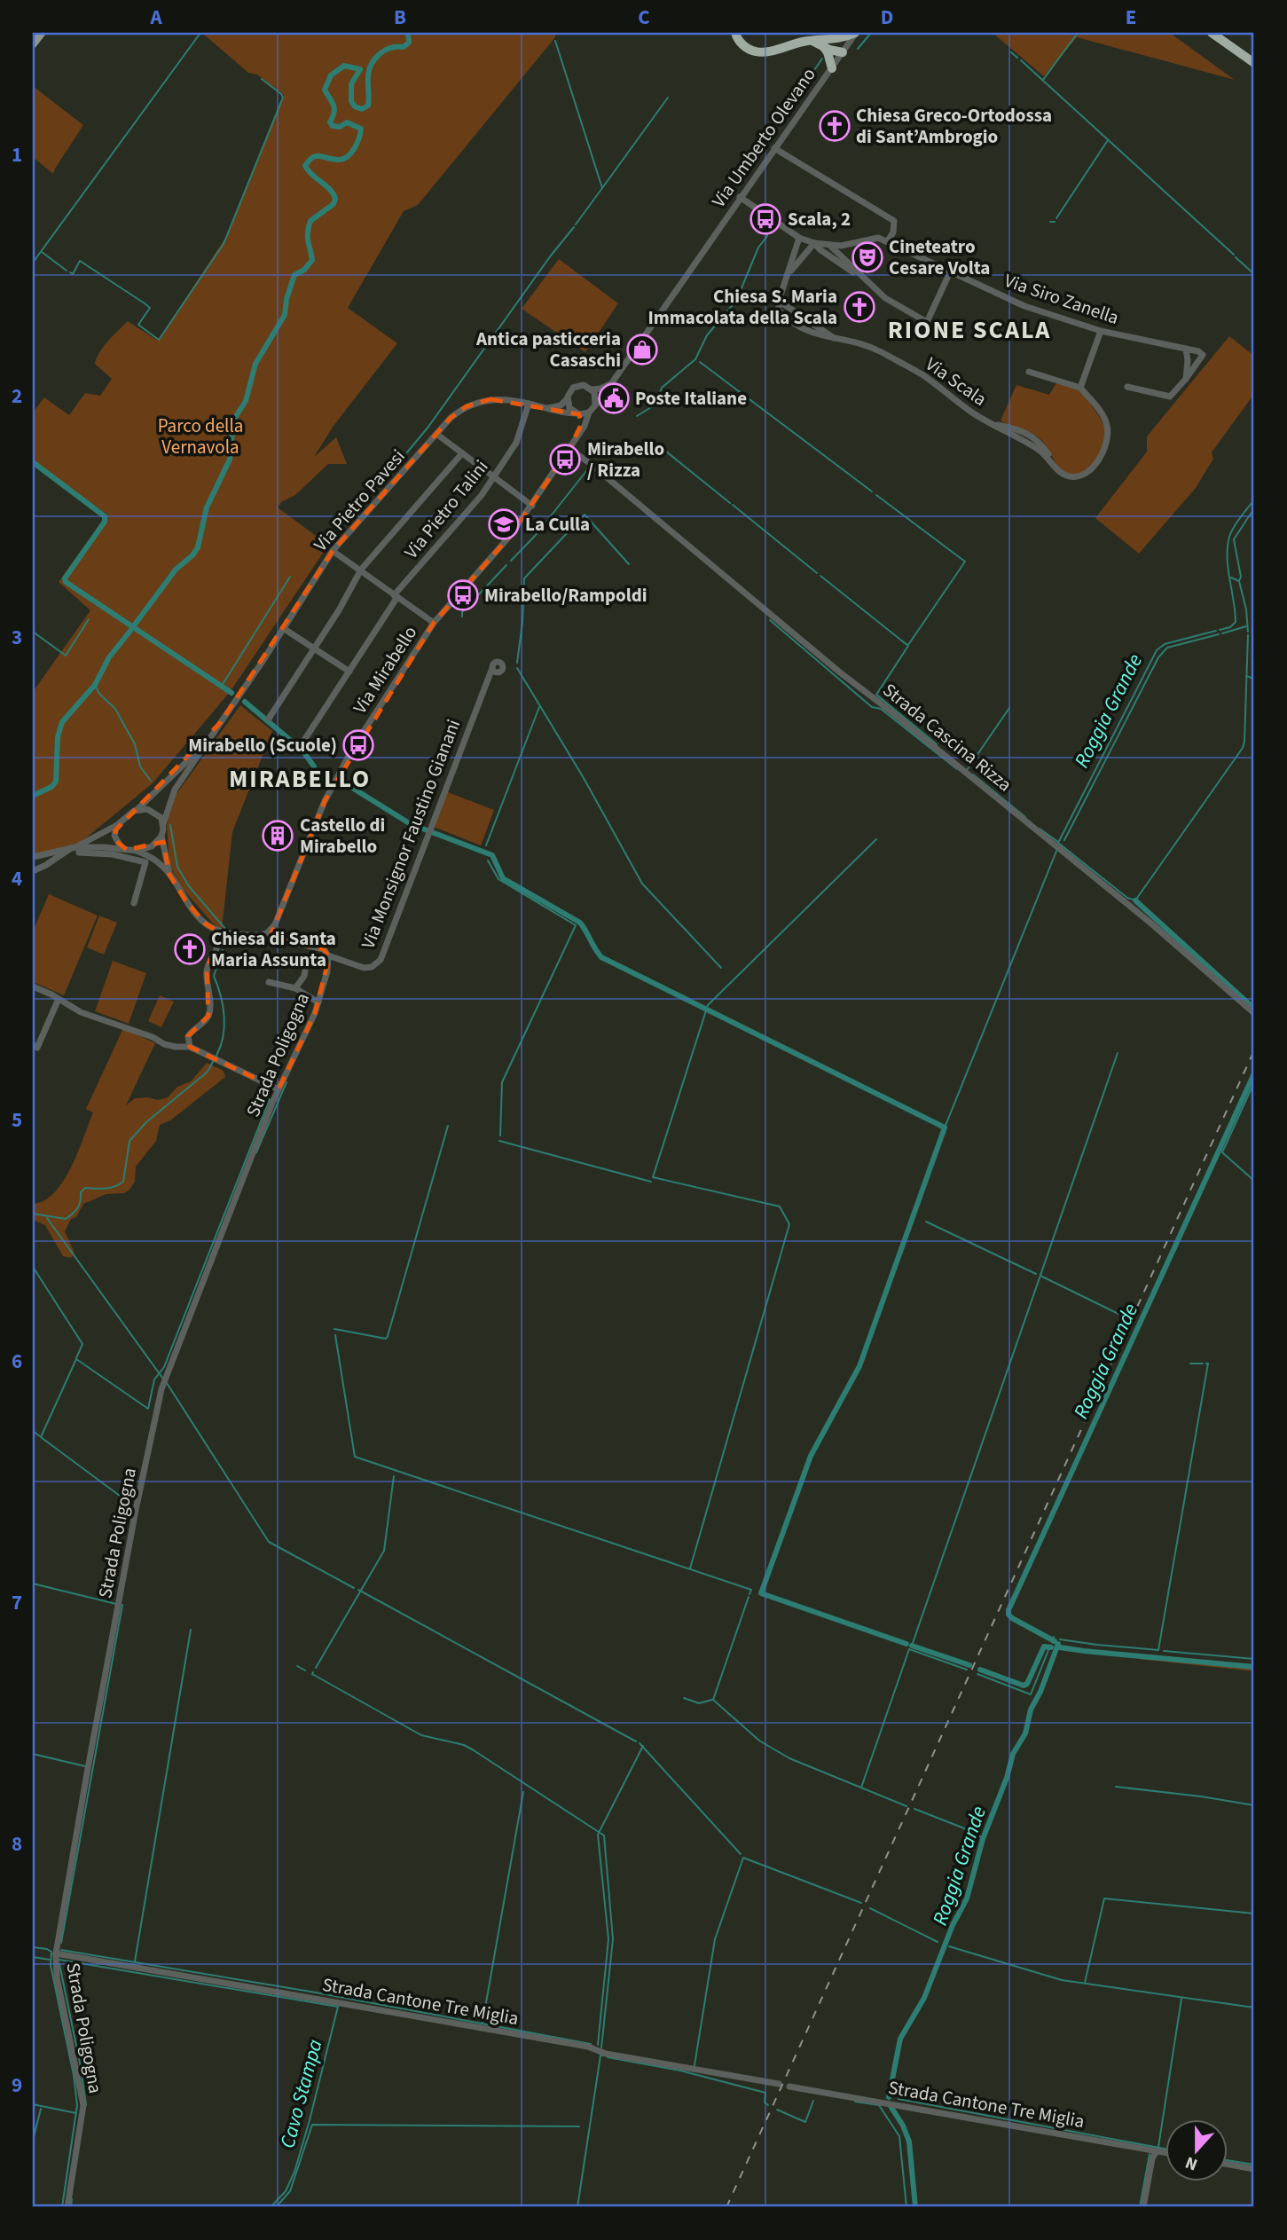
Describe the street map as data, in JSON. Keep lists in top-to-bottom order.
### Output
{
  "streets": {
    "street": [
      "Via Umberto Olevano",
      "Via Siro Zanella",
      "Via Scala",
      "Via Pietro Pavesi",
      "Via Pietro Talini",
      "Via Mirabello",
      "Strada Cascina Rizza",
      "Via Monsignor Faustino Gianani",
      "Strada Poligogna",
      "Strada Cantone Tre Miglia"
    ]
  },
  "crossings": [
    ["Via Pietro Pavesi", "Via Pietro Talini"],
    ["Via Pietro Pavesi", "Via Mirabello"],
    ["Via Mirabello", "Strada Cascina Rizza"],
    ["Via Monsignor Faustino Gianani", "Strada Poligogna"],
    ["Strada Poligogna", "Strada Cantone Tre Miglia"]
  ],
  "districts": ["RIONE SCALA", "MIRABELLO"],
  "water": ["Roggia Grande", "Cavo Stampa"],
  "parks": ["Parco della Vernavola"],
  "places": {
    "church": ["Chiesa Greco-Ortodossa di Sant’Ambrogio", "Chiesa S. Maria Immacolata della Scala", "Chiesa di Santa Maria Assunta"],
    "bus stop": [
      "Scala, 2",
      "Mirabello / Rizza",
      "Mirabello/Rampoldi",
      "Mirabello (Scuole)"
    ],
    "theatre": ["Cineteatro Cesare Volta"],
    "shop": ["Antica pasticceria Casaschi"],
    "public building": ["Poste Italiane"],
    "school or university": ["La Culla"],
    "building": ["Castello di Mirabello"]
  },
  "north": "bottom",
  "grid": {
    "columns": [
      "A",
      "B",
      "C",
      "D",
      "E"
    ],
    "rows": [
      "1",
      "2",
      "3",
      "4",
      "5",
      "6",
      "7",
      "8",
      "9"
    ]
  }
}
